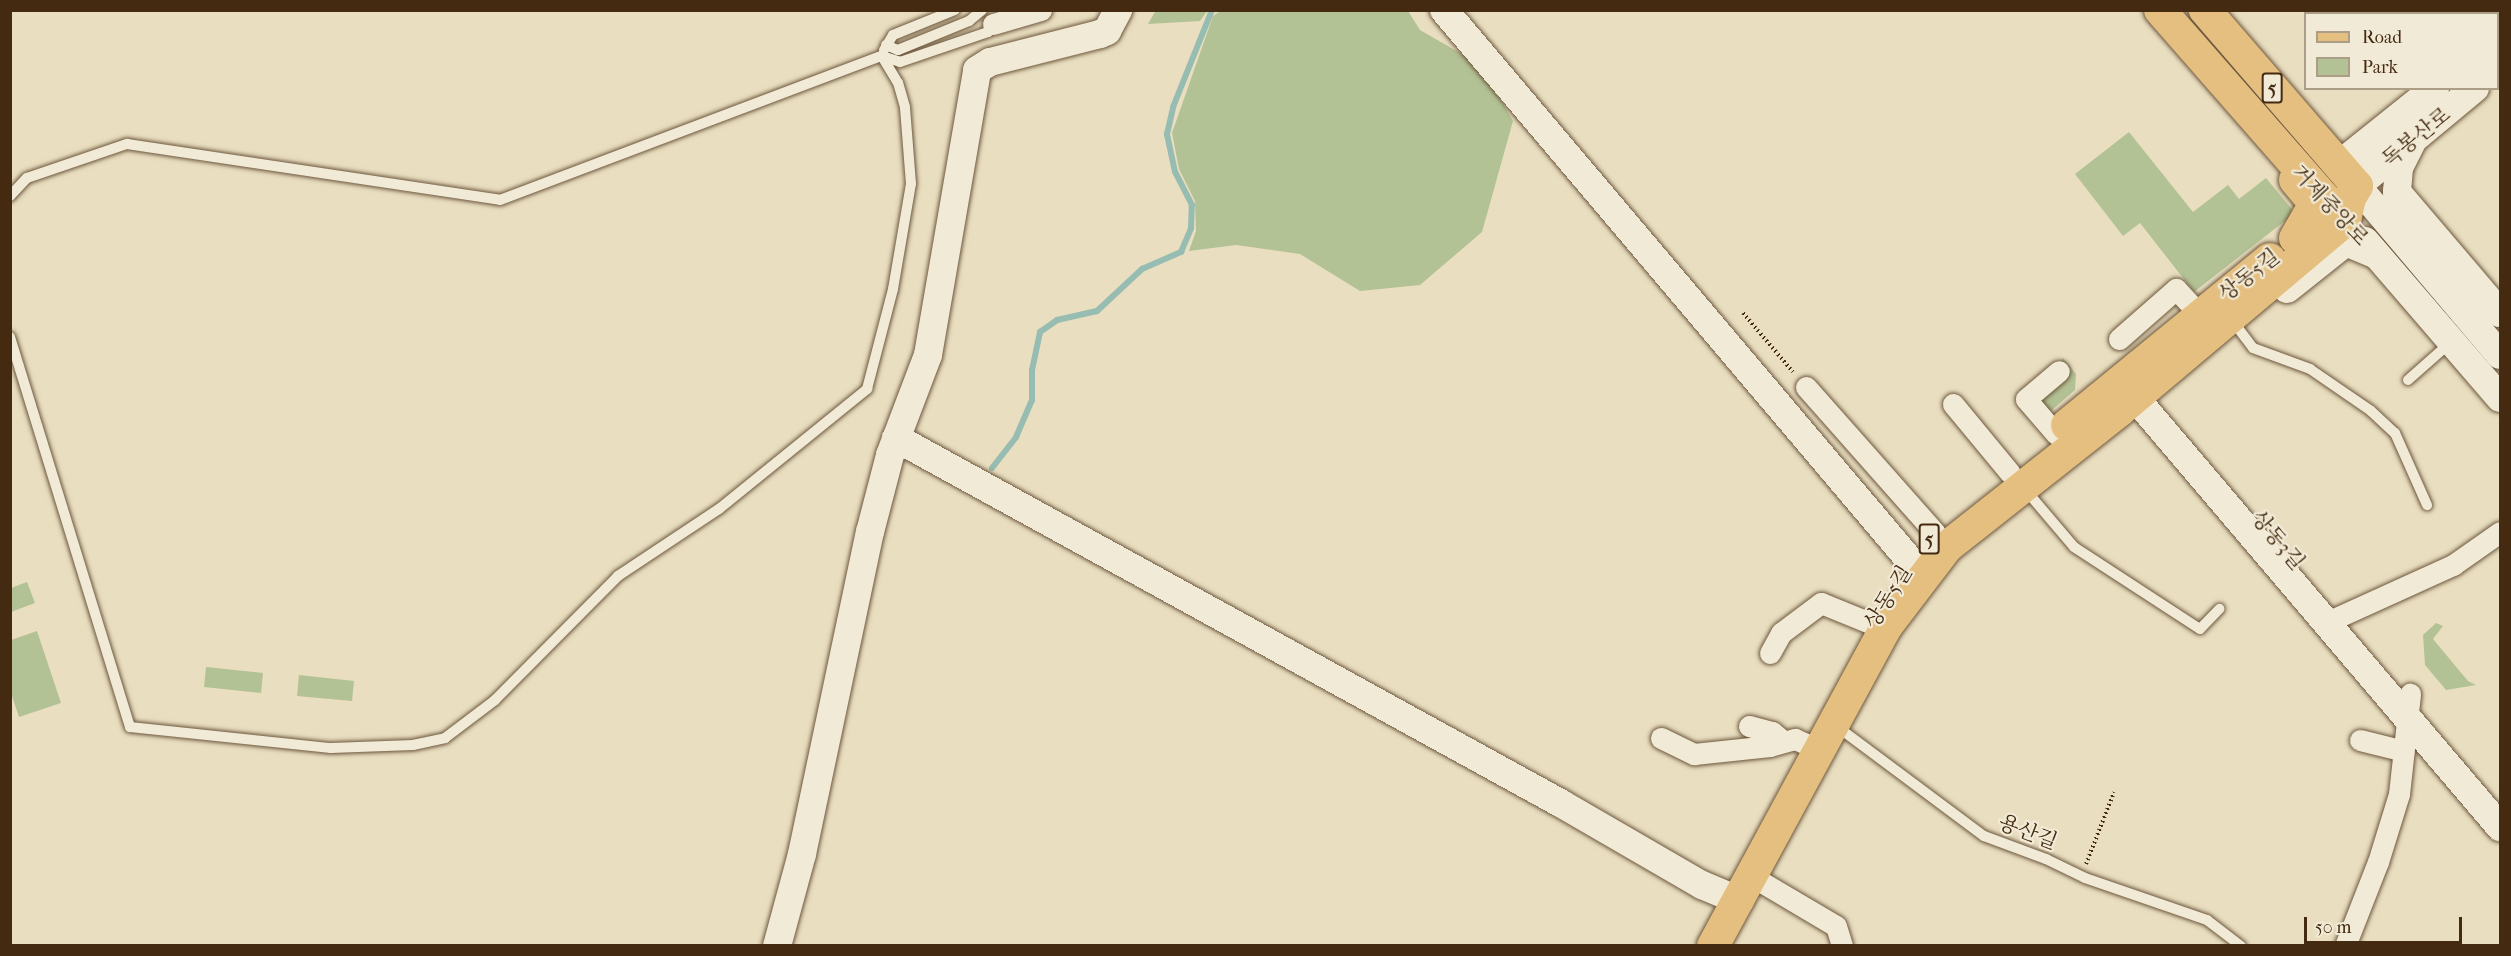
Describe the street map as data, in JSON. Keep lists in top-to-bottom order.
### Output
{
  "streets": {
    "main road": ["5", "거제중앙로", "상동5길"],
    "street": ["독봉산로", "상동3길"],
    "lane": ["용산길"]
  },
  "crossings": [
    ["독봉산로", "거제중앙로"],
    ["상동5길", "상동3길"],
    ["상동5길", "용산길"]
  ],
  "legend": ["Road", "Park"],
  "scale_bar": "50 m"
}
